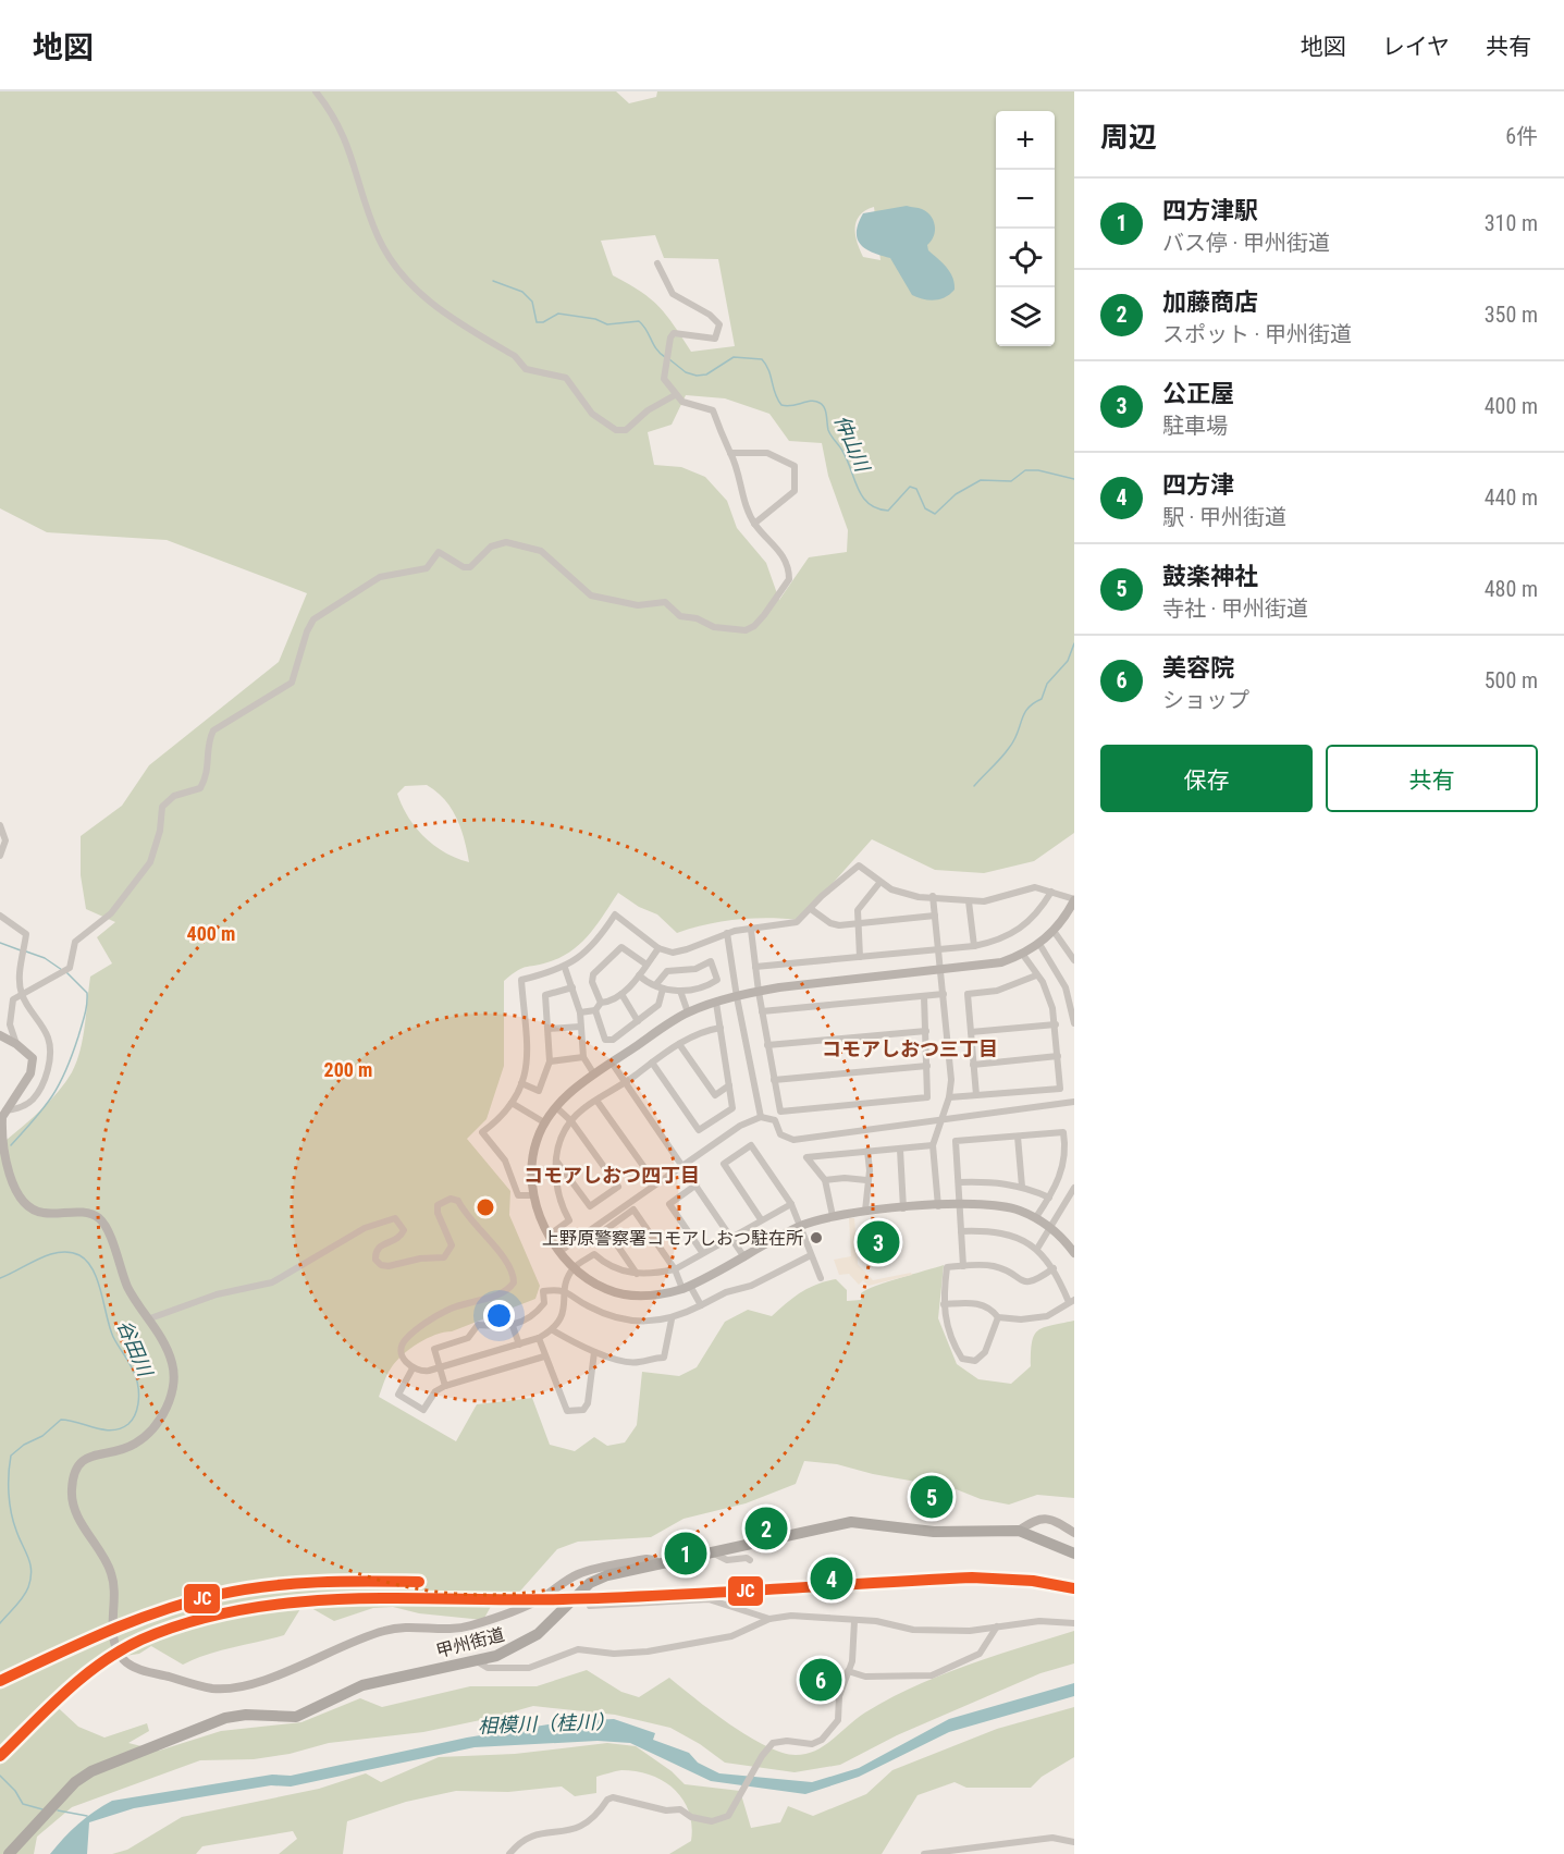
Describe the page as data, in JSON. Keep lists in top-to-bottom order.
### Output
{
  "streets": {
    "highway": ["甲州街道"]
  },
  "districts": ["コモアしおつ三丁目", "コモアしおつ四丁目"],
  "water": ["仲山川", "谷田川", "相模川（桂川）"],
  "places": ["上野原警察署コモアしおつ駐在所"],
  "lines": ["transit line JC"],
  "page": {
    "header": "地図",
    "nav": ["地図", "レイヤ", "共有"],
    "heading": ["周辺", "6件"],
    "map_buttons": ["+", "−"],
    "list": [
      {
        "mark": "1",
        "name": "四方津駅",
        "note": "バス停 · 甲州街道",
        "value": "310 m"
      },
      {
        "mark": "2",
        "name": "加藤商店",
        "note": "スポット · 甲州街道",
        "value": "350 m"
      },
      {
        "mark": "3",
        "name": "公正屋",
        "note": "駐車場",
        "value": "400 m"
      },
      {
        "mark": "4",
        "name": "四方津",
        "note": "駅 · 甲州街道",
        "value": "440 m"
      },
      {
        "mark": "5",
        "name": "鼓楽神社",
        "note": "寺社 · 甲州街道",
        "value": "480 m"
      },
      {
        "mark": "6",
        "name": "美容院",
        "note": "ショップ",
        "value": "500 m"
      }
    ],
    "buttons": ["保存", "共有"],
    "pins": [
      "3",
      "5",
      "2",
      "1",
      "4",
      "6"
    ]
  },
  "rings": ["400 m", "200 m"]
}
